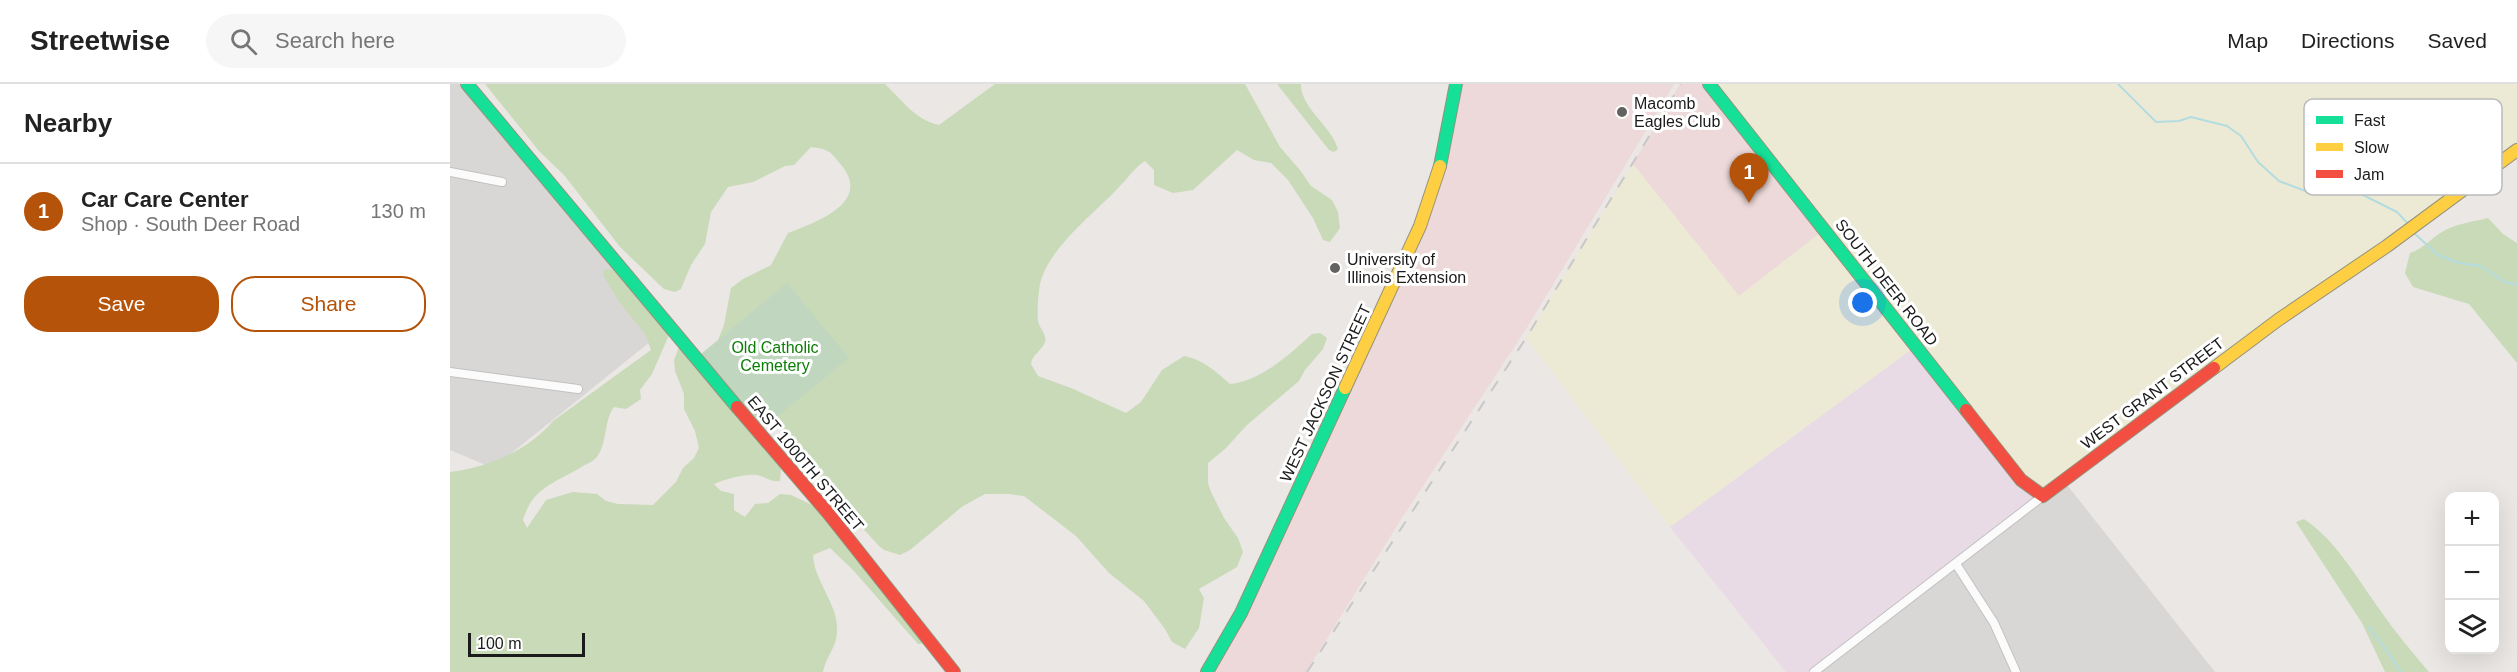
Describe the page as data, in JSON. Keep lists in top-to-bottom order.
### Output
{
  "streets": {
    "main road": [
      "SOUTH DEER ROAD",
      "WEST JACKSON STREET",
      "WEST GRANT STREET",
      "EAST 1000TH STREET"
    ]
  },
  "crossings": [
    ["SOUTH DEER ROAD", "WEST GRANT STREET"]
  ],
  "parks": ["Old Catholic Cemetery"],
  "places": ["Macomb Eagles Club", "University of Illinois Extension"],
  "legend": ["Fast", "Slow", "Jam"],
  "scale_bar": "100 m",
  "page": {
    "header": "Streetwise",
    "search": "Search here",
    "nav": ["Map", "Directions", "Saved"],
    "heading": "Nearby",
    "pins": "1",
    "list": [
      {
        "mark": "1",
        "name": "Car Care Center",
        "note": "Shop · South Deer Road",
        "value": "130 m"
      }
    ],
    "buttons": ["Save", "Share"],
    "map_buttons": ["+", "−"],
    "scale": "100 m"
  }
}
